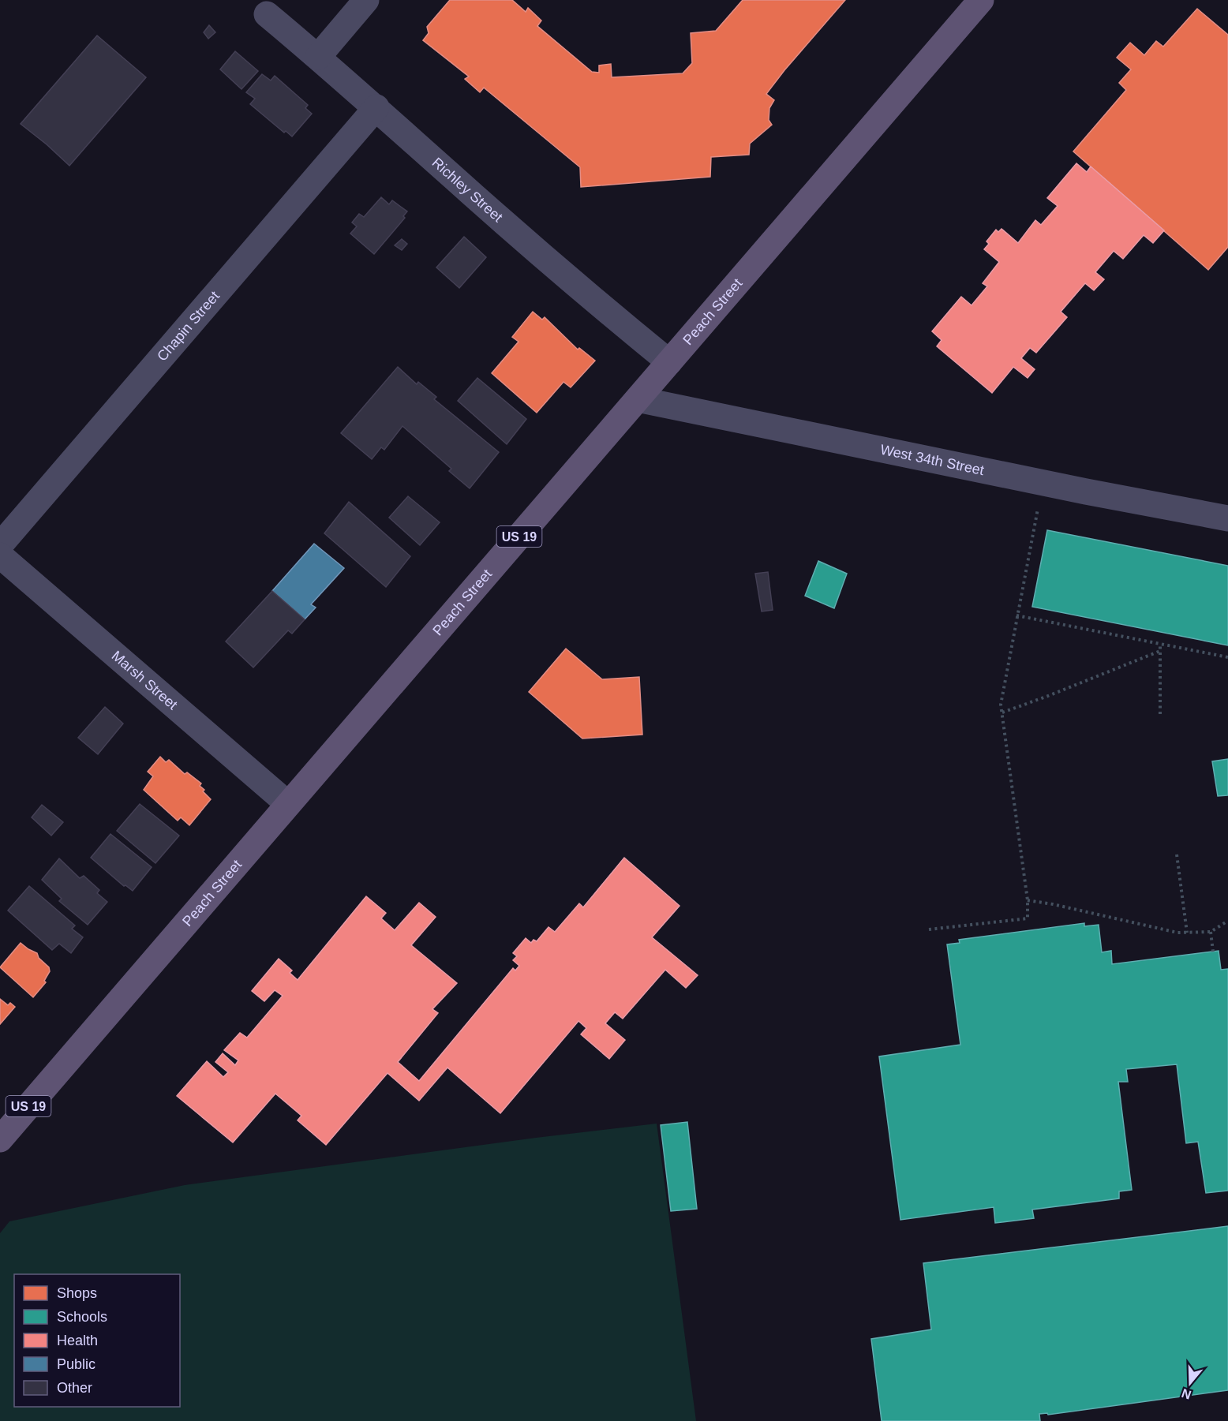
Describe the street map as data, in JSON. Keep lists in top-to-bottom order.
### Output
{
  "streets": {
    "main road": ["Peach Street", "US 19"],
    "street": [
      "Richley Street",
      "Chapin Street",
      "West 34th Street",
      "Marsh Street"
    ]
  },
  "crossings": [
    ["Richley Street", "Peach Street"],
    ["Richley Street", "Chapin Street"],
    ["Peach Street", "West 34th Street"],
    ["Peach Street", "Marsh Street"]
  ],
  "legend": [
    "Shops",
    "Schools",
    "Health",
    "Public",
    "Other"
  ],
  "north": "bottom"
}
